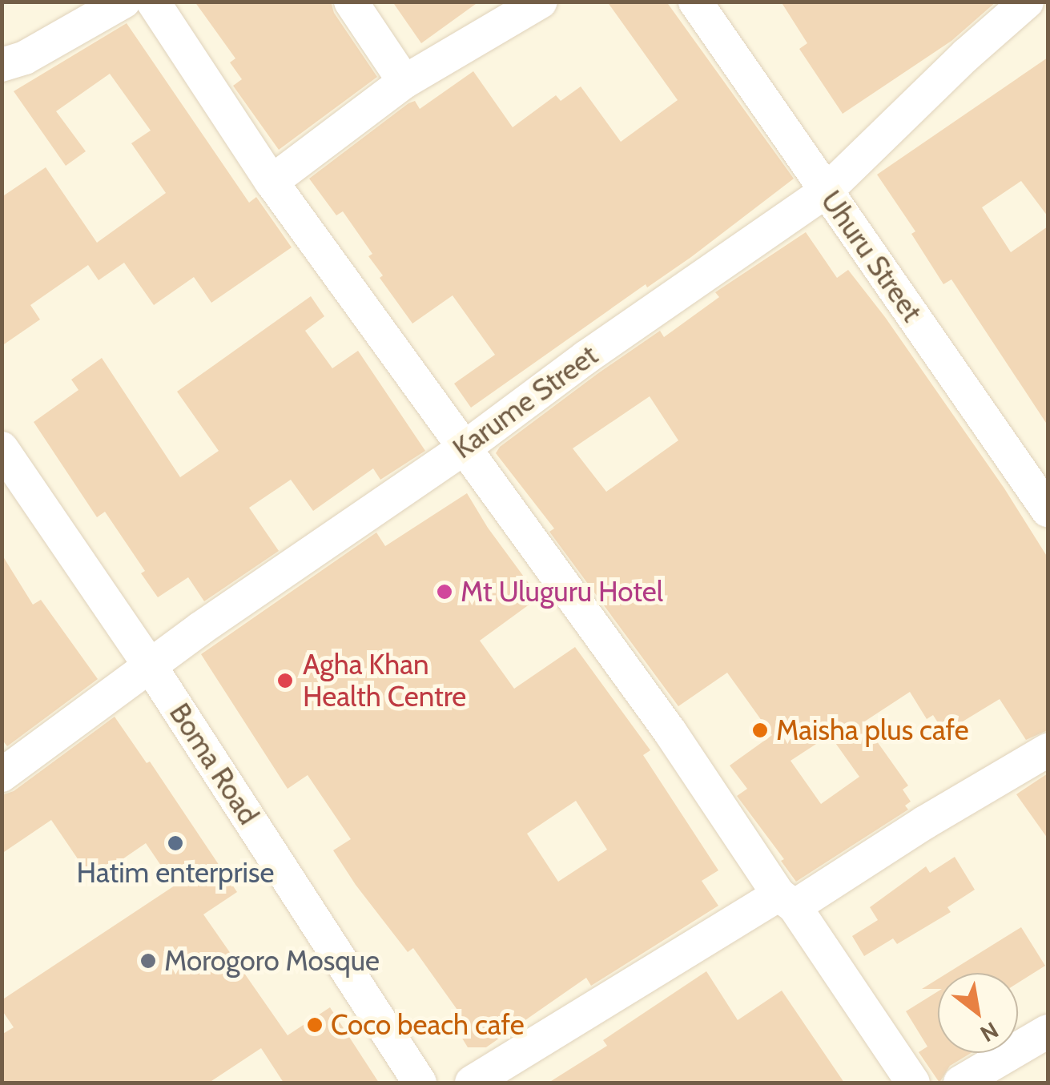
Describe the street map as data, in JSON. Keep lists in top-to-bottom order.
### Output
{
  "streets": {
    "street": ["Uhuru Street", "Karume Street", "Boma Road"]
  },
  "crossings": [
    ["Uhuru Street", "Karume Street"],
    ["Karume Street", "Boma Road"]
  ],
  "places": [
    "Mt Uluguru Hotel",
    "Agha Khan Health Centre",
    "Maisha plus cafe",
    "Hatim enterprise",
    "Morogoro Mosque",
    "Coco beach cafe"
  ],
  "north": "bottom right"
}
